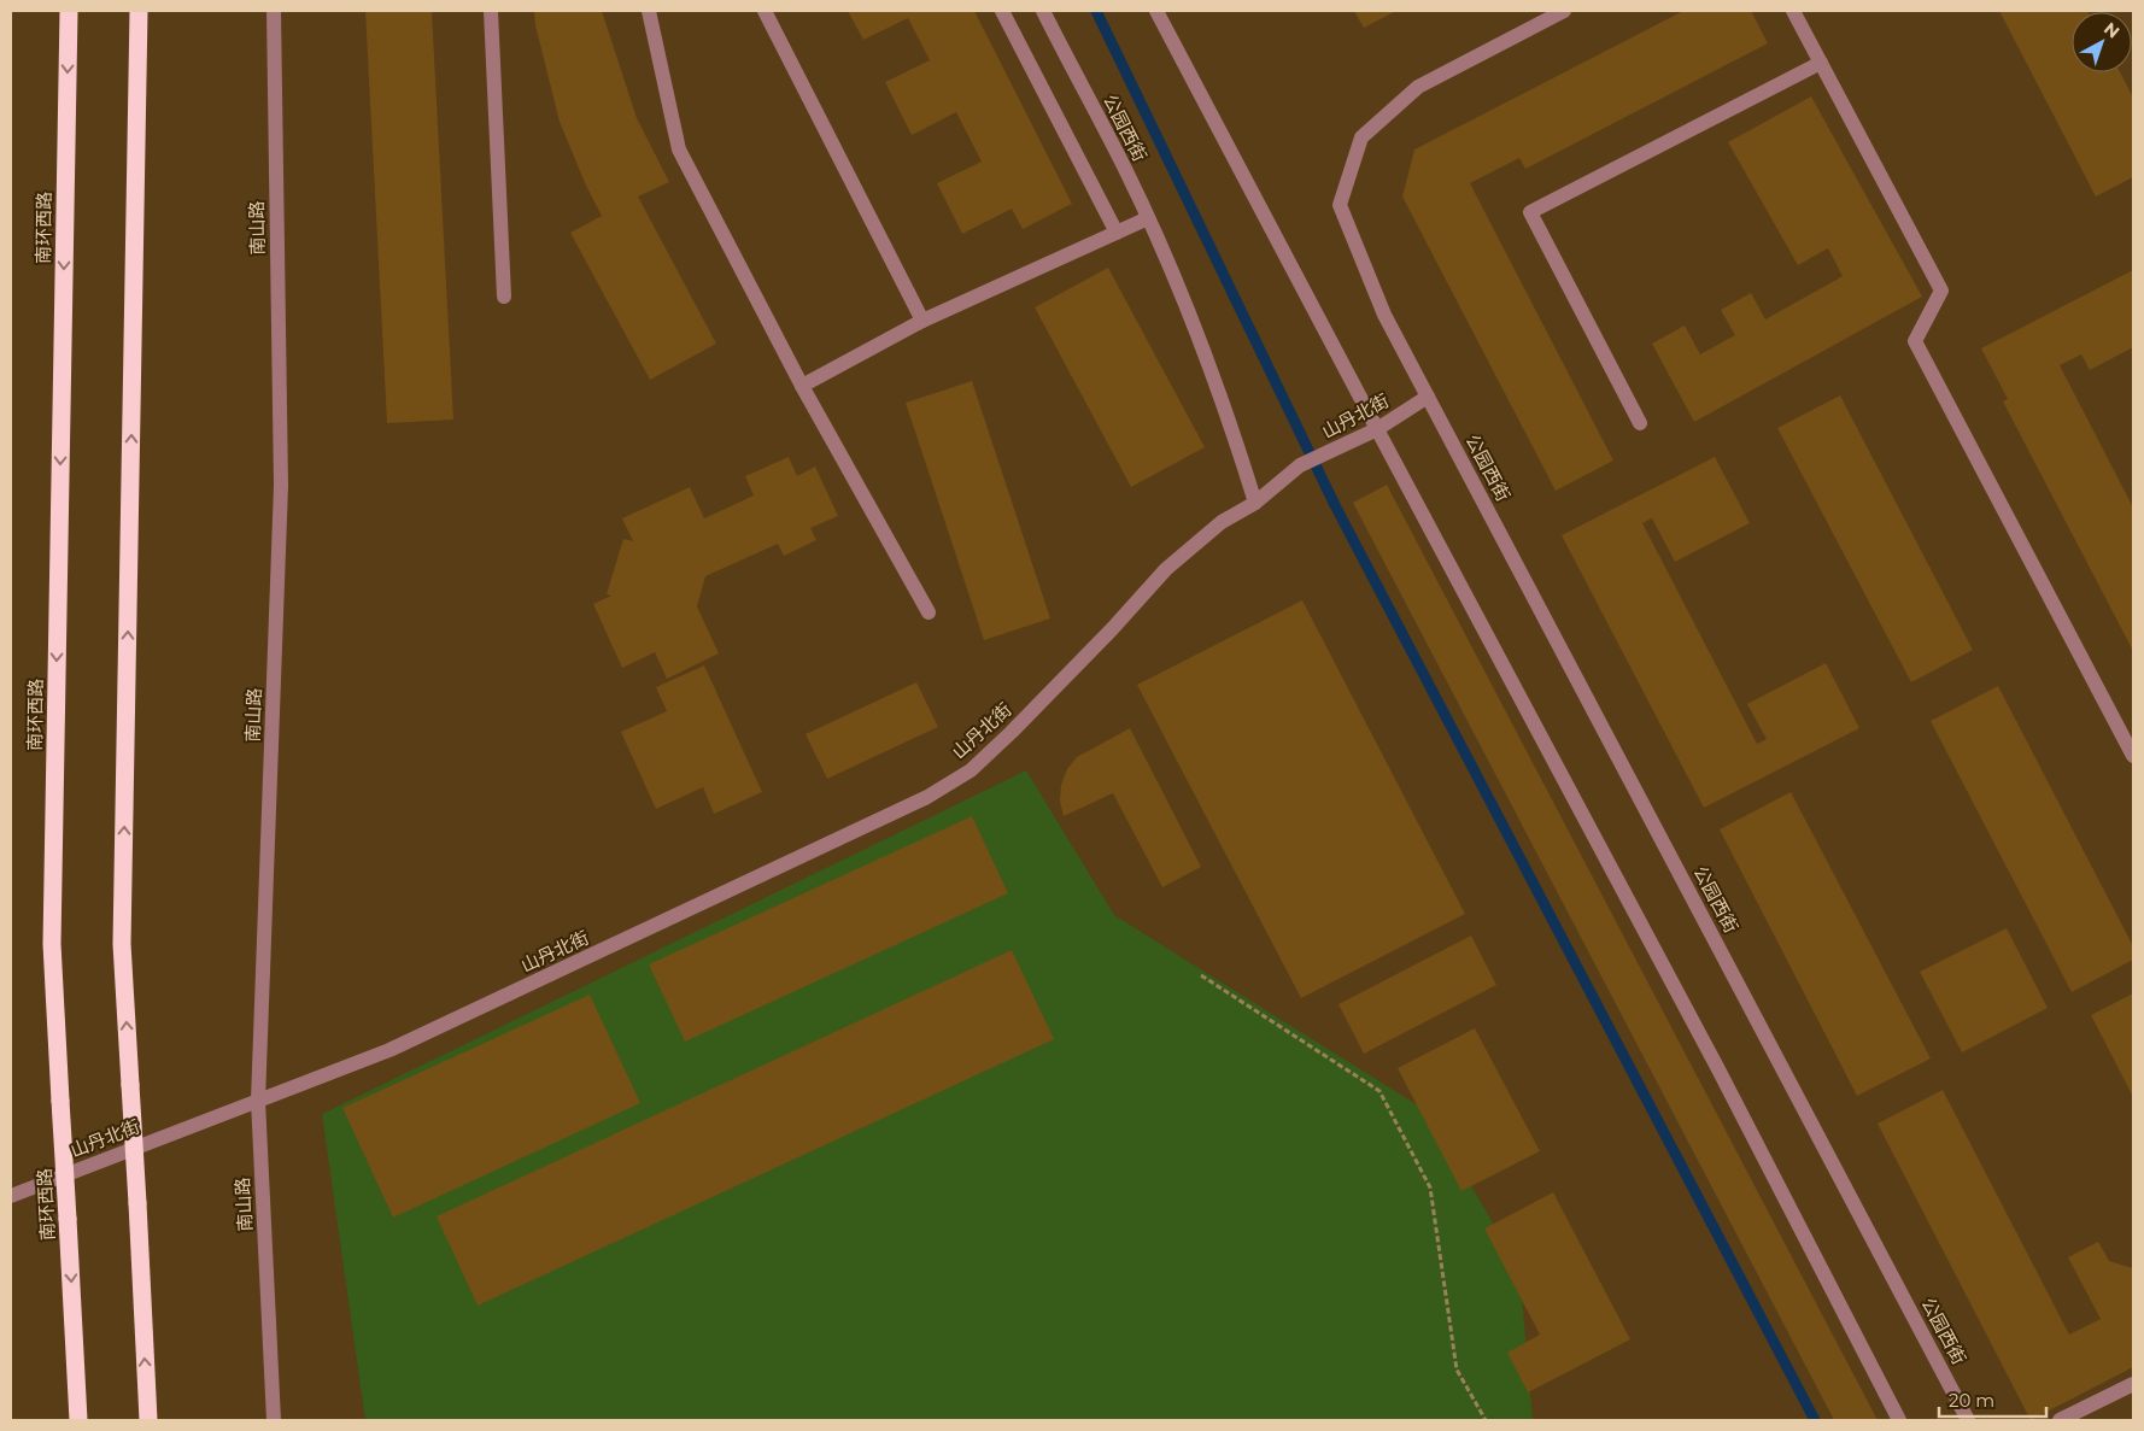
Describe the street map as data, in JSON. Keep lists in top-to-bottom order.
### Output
{
  "streets": {
    "highway": ["南环西路"],
    "street": ["公园西街", "南山路", "山丹北街"]
  },
  "crossings": [
    ["公园西街", "山丹北街"],
    ["南山路", "山丹北街"]
  ],
  "scale_bar": "20 m",
  "north": "top right"
}
